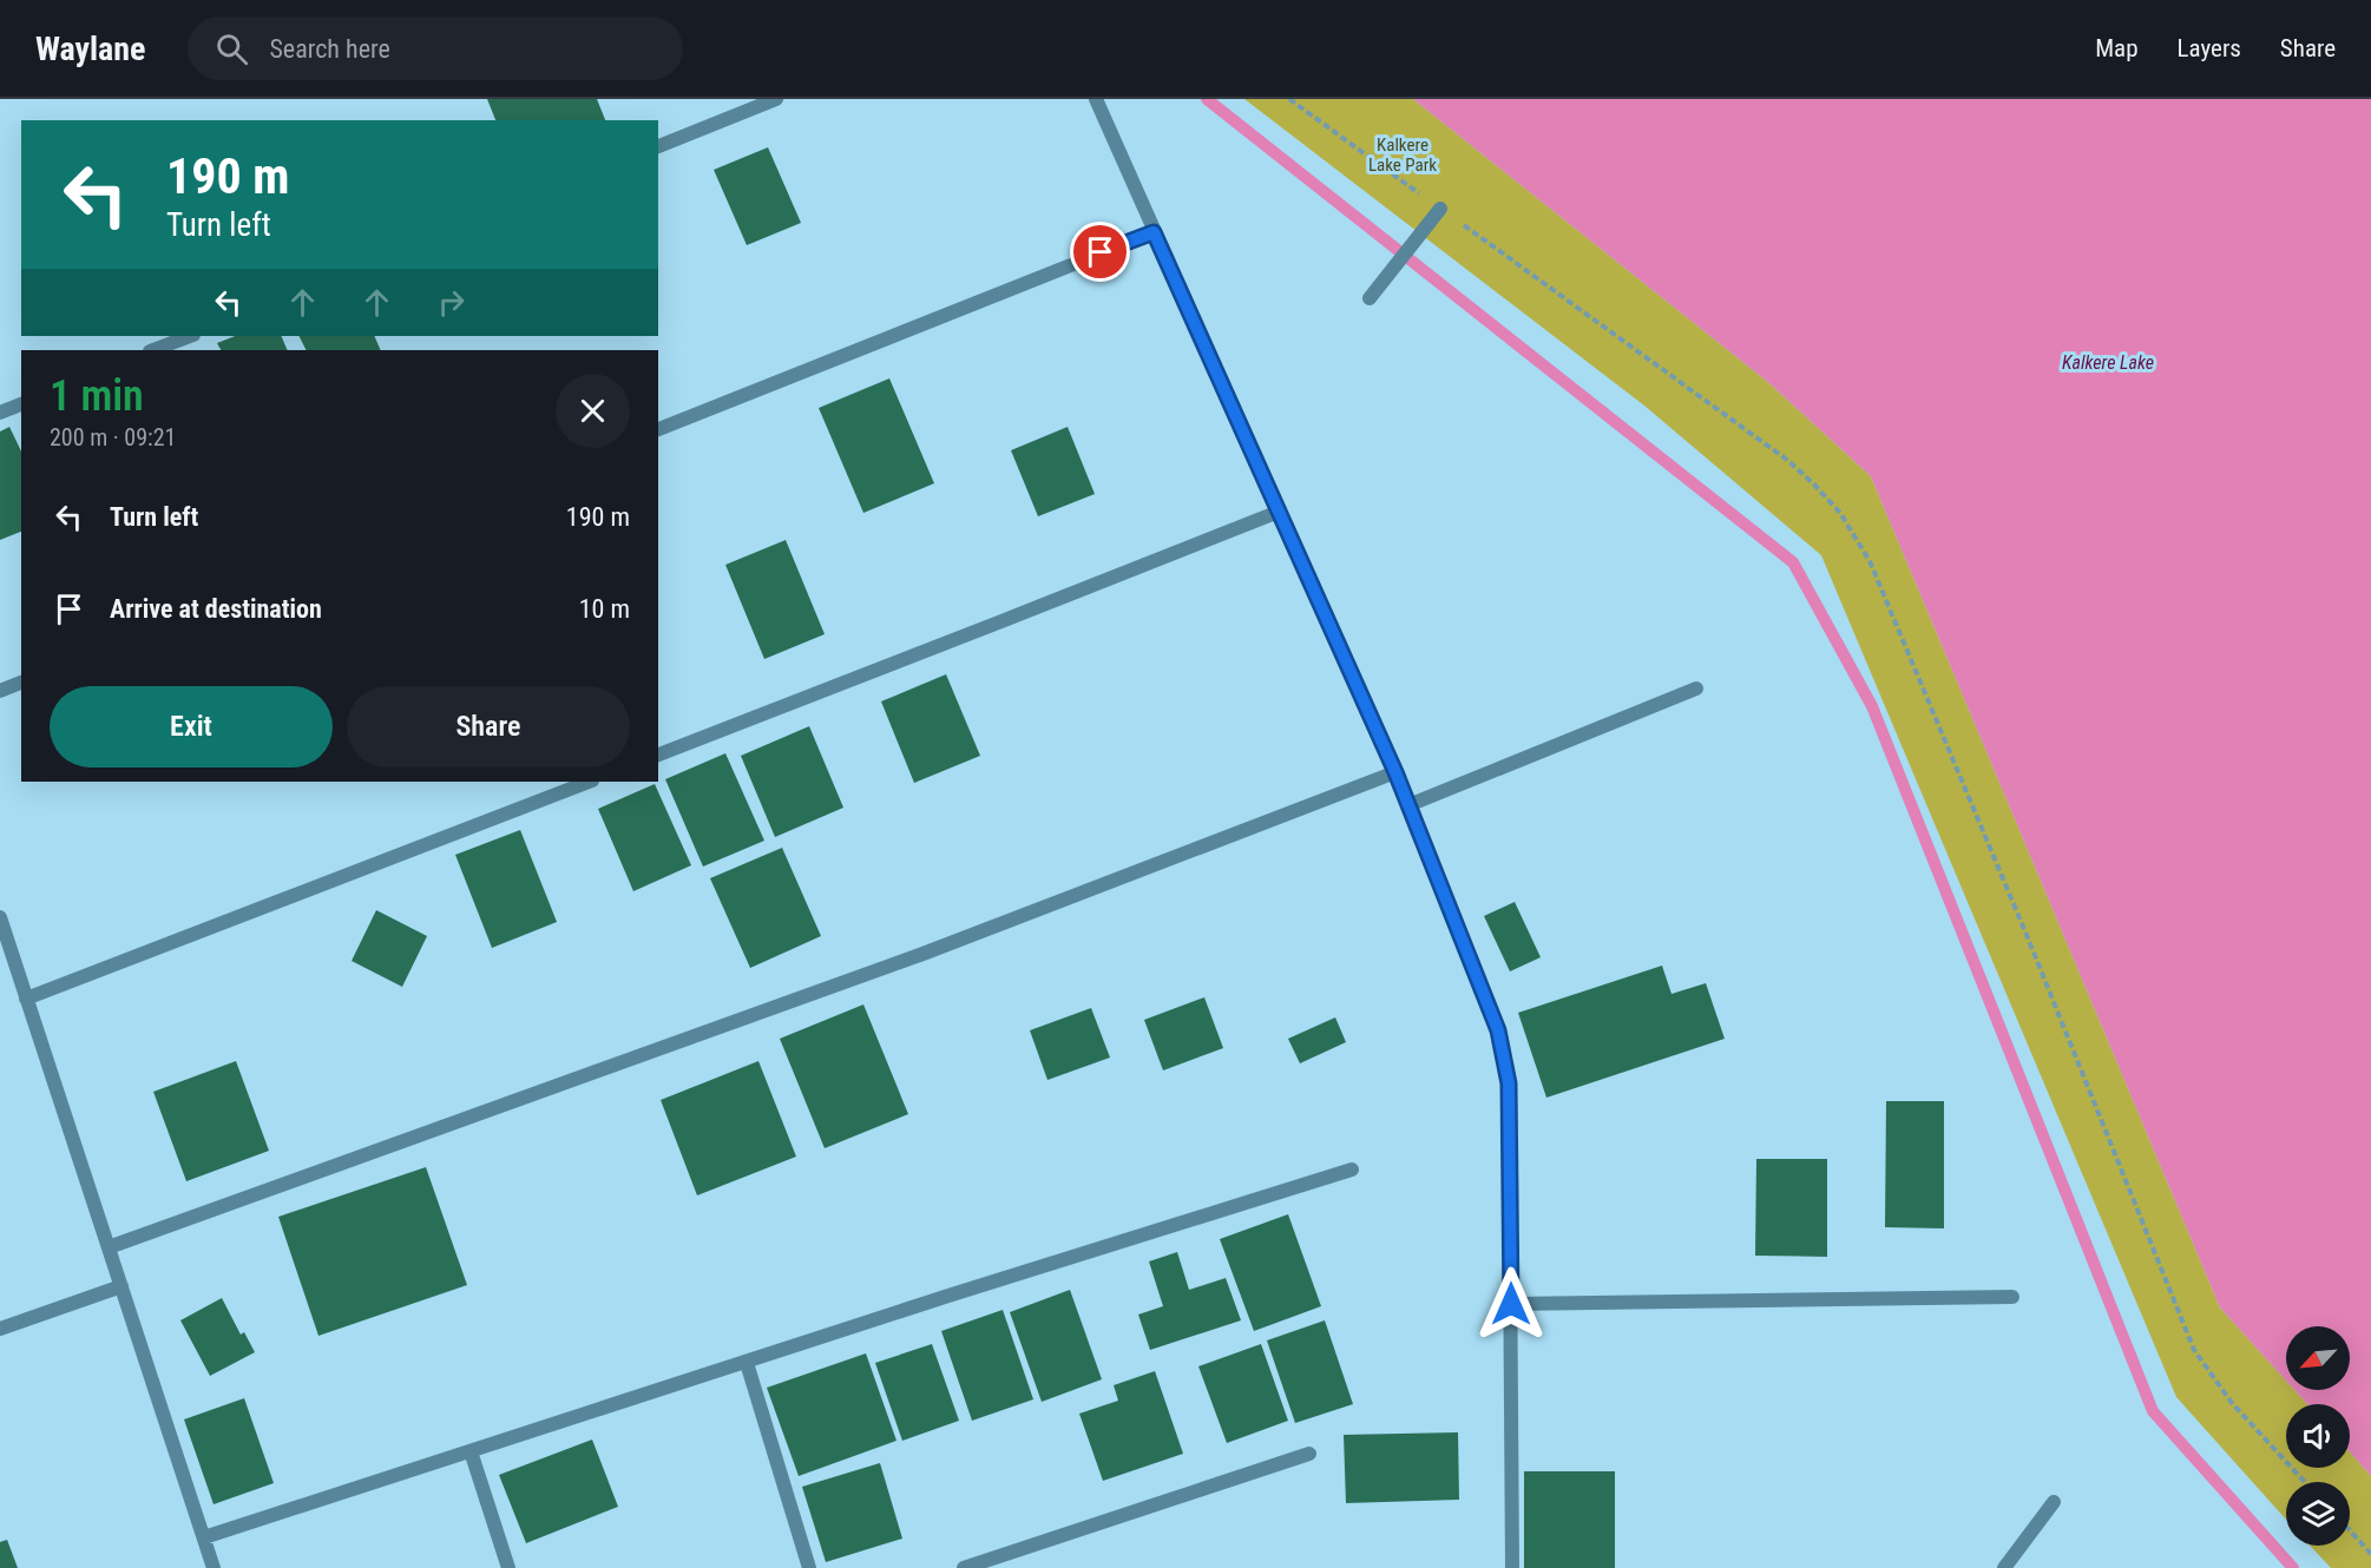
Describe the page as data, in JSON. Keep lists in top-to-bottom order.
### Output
{
  "water": ["Kalkere Lake"],
  "parks": ["Kalkere Lake Park"],
  "north": "bottom left",
  "page": {
    "header": "Waylane",
    "search": "Search here",
    "nav": ["Map", "Layers", "Share"],
    "turn": ["190 m", "Turn left"],
    "heading": ["1 min", "200 m · 09:21"],
    "list": [
      {
        "name": "Turn left",
        "value": "190 m"
      },
      {
        "name": "Arrive at destination",
        "value": "10 m"
      }
    ],
    "buttons": ["Exit", "Share"]
  }
}
